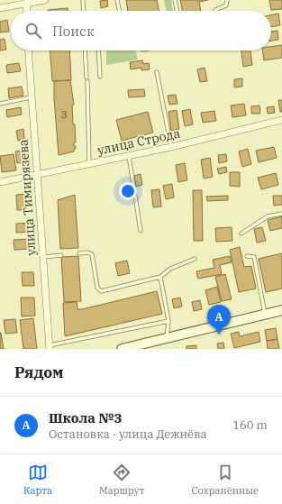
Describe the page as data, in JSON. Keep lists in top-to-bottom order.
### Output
{
  "streets": {
    "street": ["улица Строда", "улица Тимирязева"]
  },
  "crossings": [
    ["улица Строда", "улица Тимирязева"]
  ],
  "house_numbers": ["3"],
  "page": {
    "search": "Поиск",
    "pins": "A",
    "heading": "Рядом",
    "list": [
      {
        "mark": "A",
        "name": "Школа №3",
        "note": "Остановка · улица Дежнёва",
        "value": "160 m"
      }
    ],
    "nav": ["Карта", "Маршрут", "Сохранённые"]
  }
}
